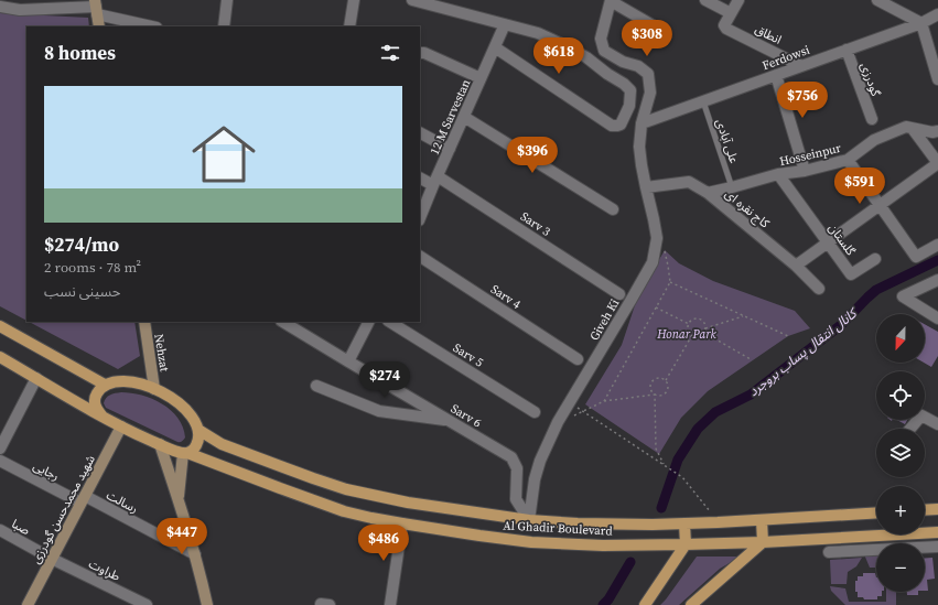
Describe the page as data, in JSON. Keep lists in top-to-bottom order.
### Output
{
  "streets": {
    "main road": ["Al Ghadir Boulevard"],
    "street": [
      "انطاق",
      "Ferdowsi",
      "گودرزی",
      "12 M Sarvestan",
      "Hosseinpur",
      "کاج نقره ای",
      "Sarv 3",
      "گلستان",
      "Sarv 4",
      "Giveh Ki",
      "Nehzat",
      "Sarv 5",
      "Sarv 6",
      "رجایی",
      "رسالت",
      "شهید محمدحسن گودرزی",
      "صبا",
      "طراوت"
    ],
    "lane": ["علی آبادی"]
  },
  "crossings": [
    ["انطاق", "Ferdowsi"],
    ["Ferdowsi", "گودرزی"],
    ["Ferdowsi", "علی آبادی"],
    ["Ferdowsi", "Giveh Ki"],
    ["12 M Sarvestan", "Sarv 3"],
    ["علی آبادی", "Hosseinpur"],
    ["Hosseinpur", "کاج نقره ای"],
    ["Hosseinpur", "گلستان"],
    ["کاج نقره ای", "Giveh Ki"],
    ["Giveh Ki", "Sarv 6"],
    ["Giveh Ki", "Al Ghadir Boulevard"],
    ["Sarv 6", "Al Ghadir Boulevard"],
    ["رجایی", "رسالت"],
    ["رجایی", "شهید محمدحسن گودرزی"],
    ["رسالت", "شهید محمدحسن گودرزی"],
    ["شهید محمدحسن گودرزی", "صبا"],
    ["شهید محمدحسن گودرزی", "Al Ghadir Boulevard"],
    ["شهید محمدحسن گودرزی", "طراوت"],
    ["صبا", "طراوت"]
  ],
  "water": ["کانال انتقال پساب بروجرد"],
  "parks": ["Honar Park"],
  "north": "bottom",
  "page": {
    "price": [
      "$308",
      "$618",
      "$756",
      "$396",
      "$591",
      "$274",
      "$447",
      "$486"
    ],
    "heading": "8 homes",
    "list": [
      {
        "name": "$274/mo",
        "note": "2 rooms · 78 m² · حسینی نسب"
      }
    ],
    "map_buttons": ["+", "−"]
  }
}
